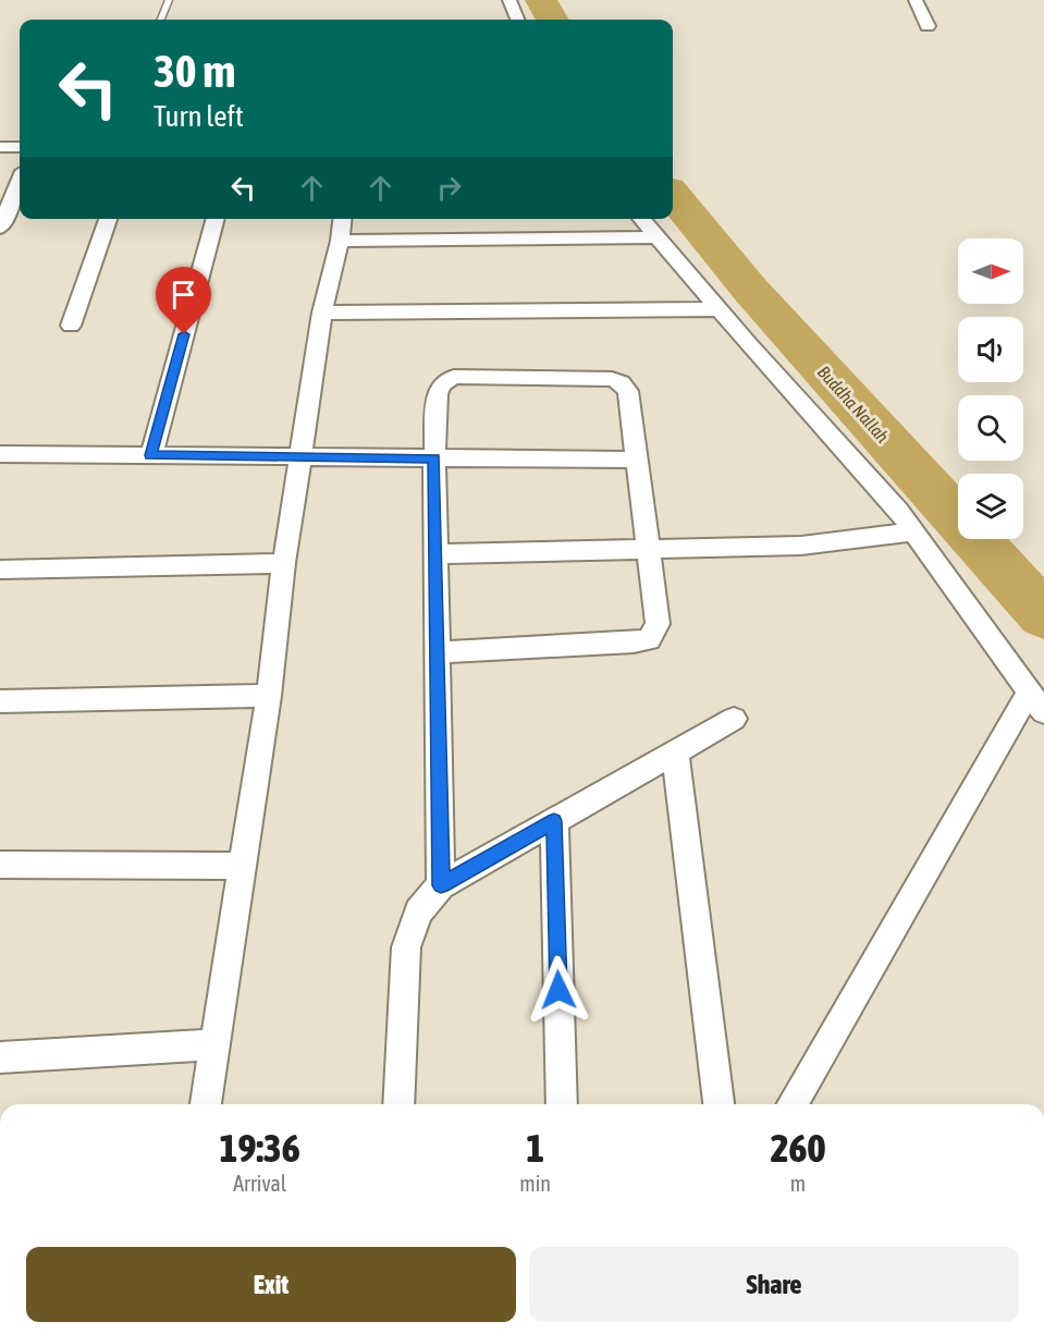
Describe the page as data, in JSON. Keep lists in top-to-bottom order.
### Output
{
  "water": ["Buddha Nallah"],
  "north": "right",
  "page": {
    "turn": ["30 m", "Turn left"],
    "eta": [
      "19:36",
      "Arrival",
      "1",
      "min",
      "260",
      "m"
    ],
    "buttons": ["Exit", "Share"]
  }
}
